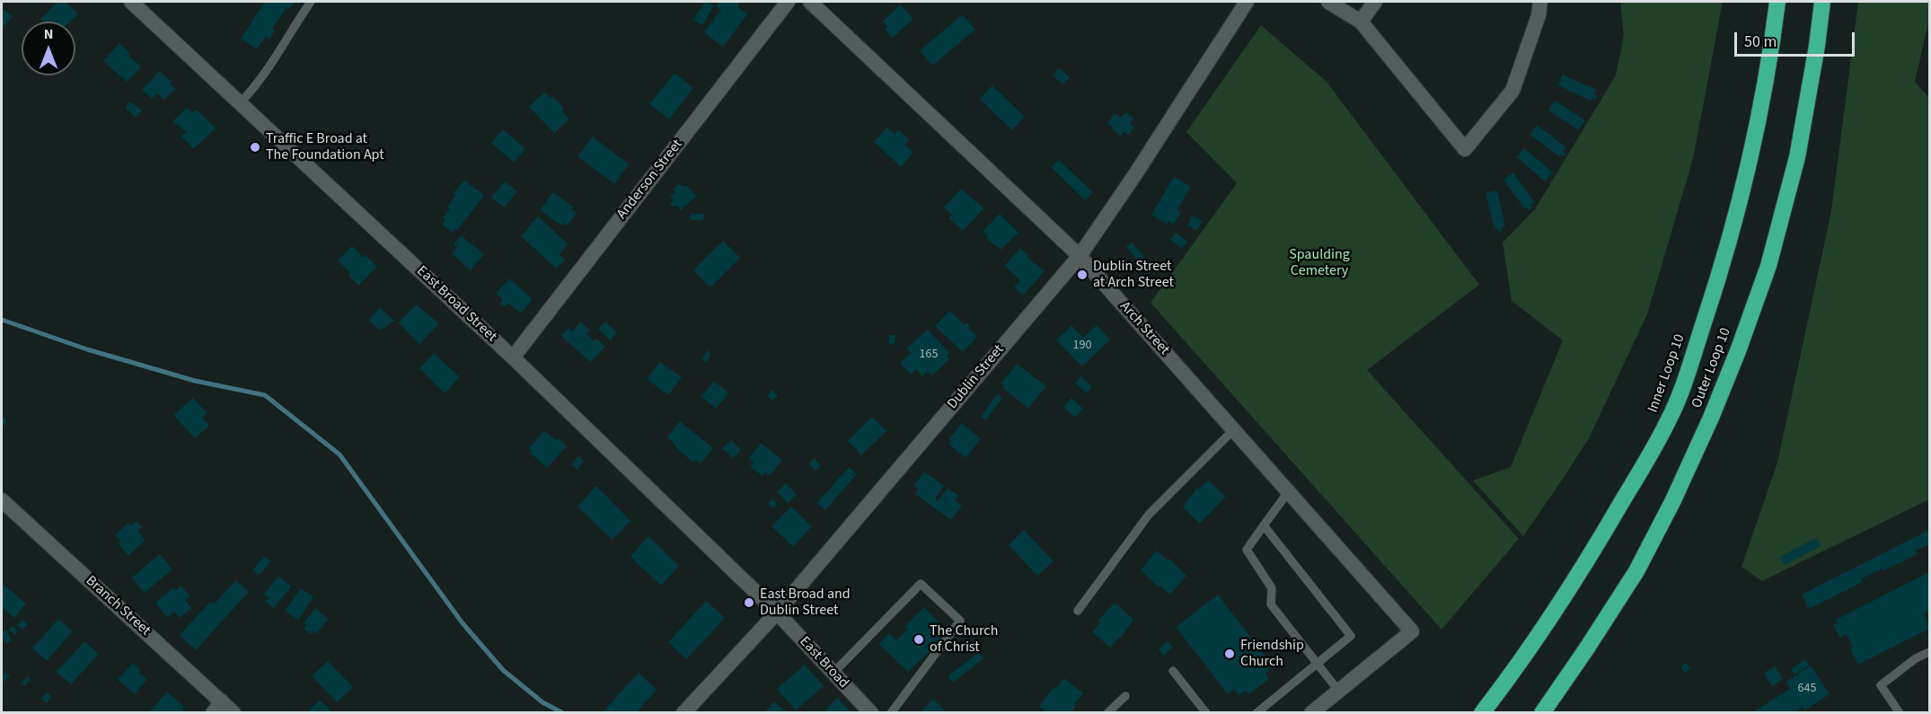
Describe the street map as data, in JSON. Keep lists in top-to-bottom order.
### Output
{
  "streets": {
    "highway": ["Outer Loop 10", "Inner Loop 10"],
    "street": [
      "Anderson Street",
      "East Broad Street",
      "Arch Street",
      "Dublin Street",
      "Branch Street",
      "East Broad"
    ]
  },
  "crossings": [
    ["Anderson Street", "East Broad Street"],
    ["East Broad Street", "Dublin Street"],
    ["East Broad Street", "East Broad"],
    ["Arch Street", "Dublin Street"],
    ["Dublin Street", "East Broad"]
  ],
  "parks": ["Spaulding Cemetery"],
  "places": [
    "Traffic E Broad at The Foundation Apt",
    "Dublin Street at Arch Street",
    "East Broad and Dublin Street",
    "The Church of Christ",
    "Friendship Church"
  ],
  "house_numbers": ["190", "165", "645"],
  "scale_bar": "50 m",
  "north": "top"
}
